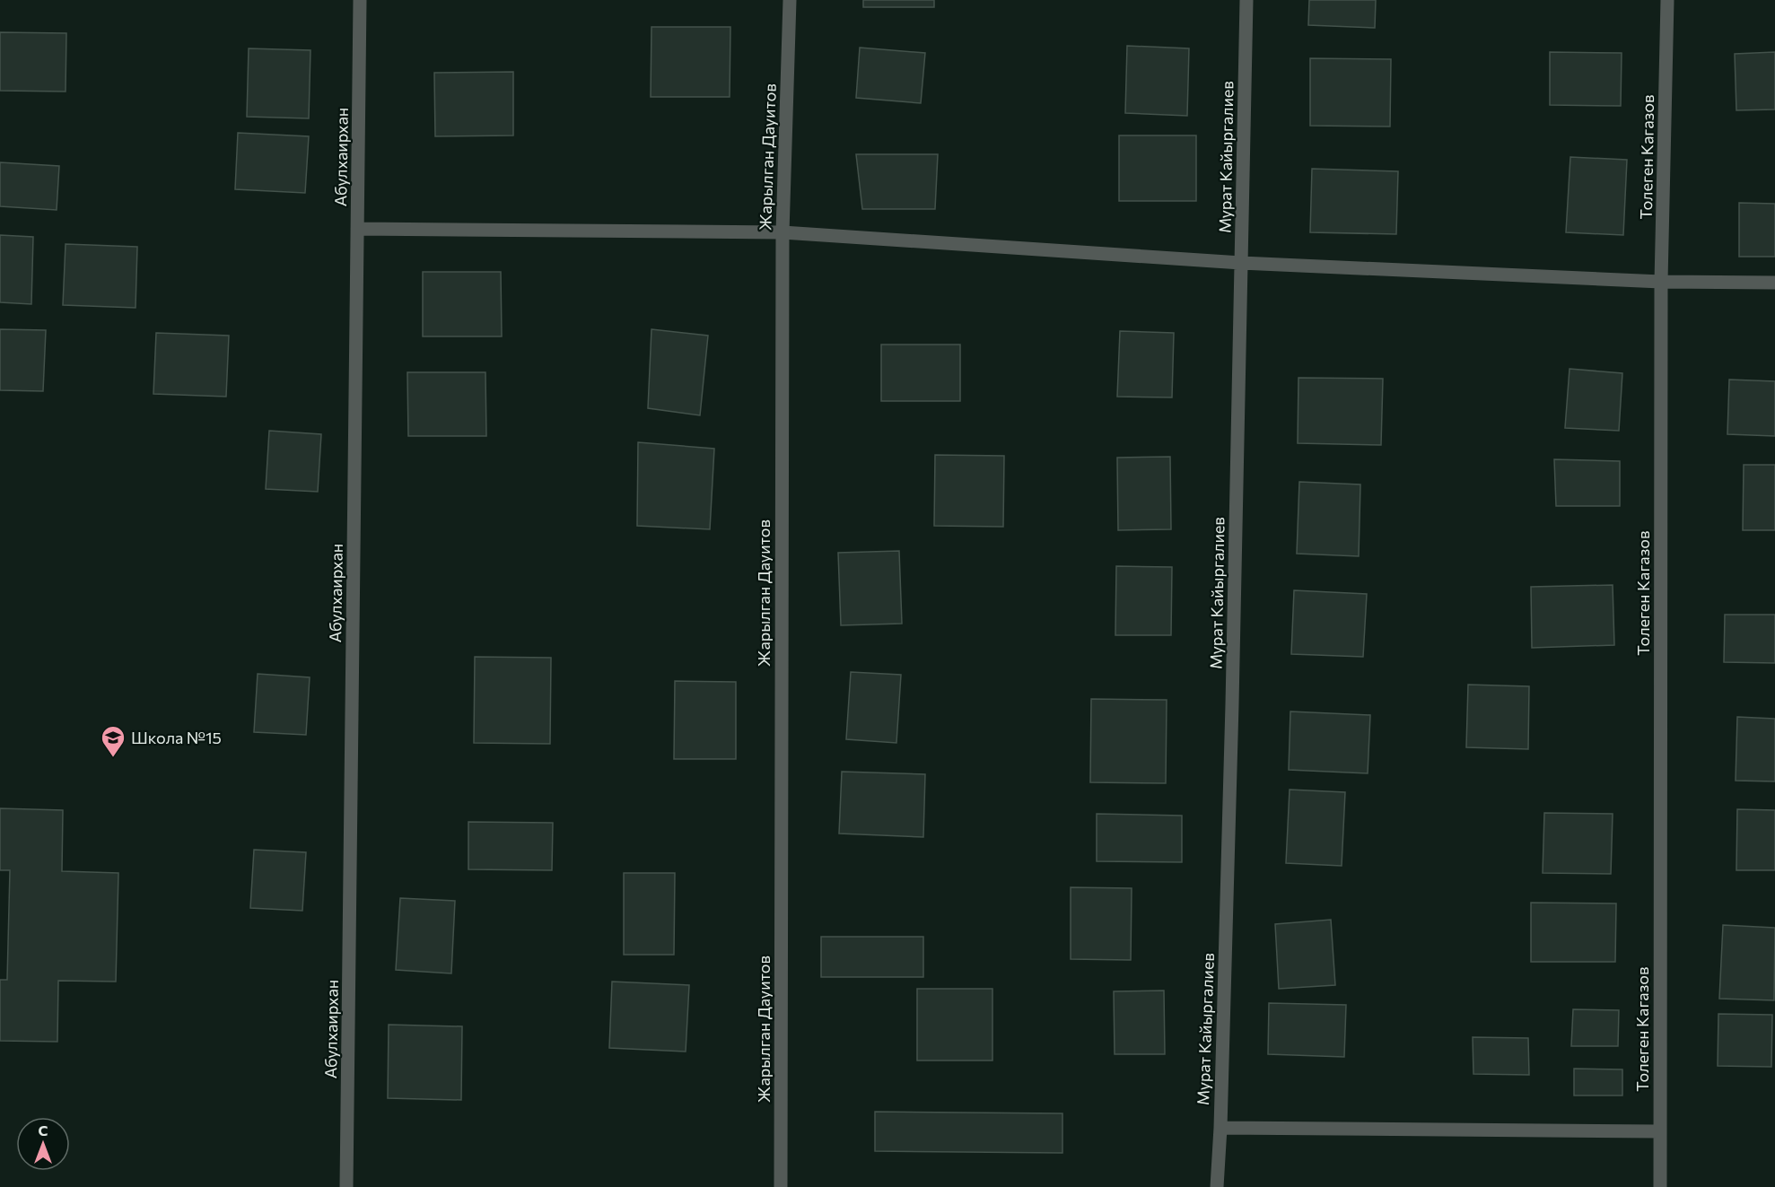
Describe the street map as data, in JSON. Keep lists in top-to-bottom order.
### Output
{
  "streets": {
    "street": [
      "Абулхаирхан",
      "Жарылган Дауитов",
      "Мурат Кайыргалиев",
      "Толеген Кагазов"
    ]
  },
  "places": {
    "school or university": ["Школа №15"]
  },
  "north": "top"
}
